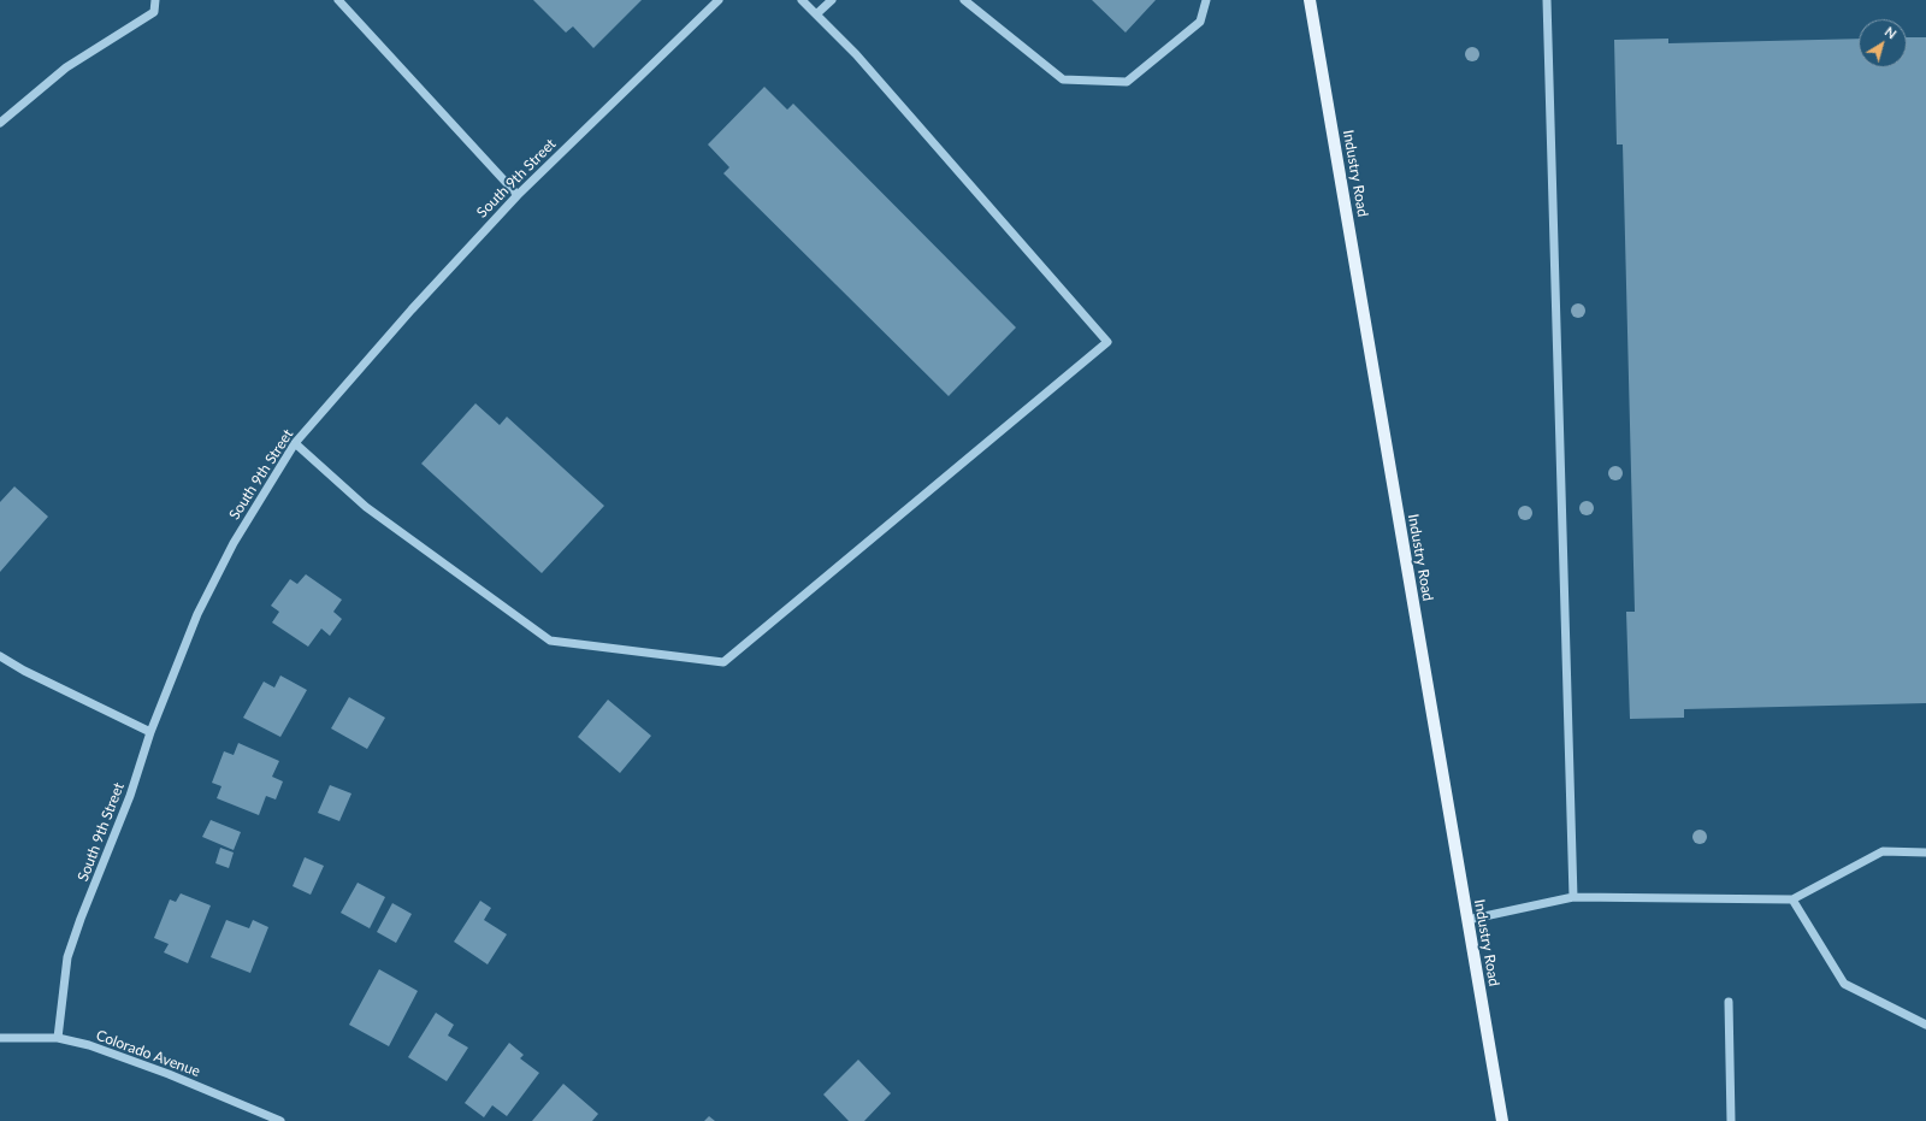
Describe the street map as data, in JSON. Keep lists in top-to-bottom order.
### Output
{
  "streets": {
    "main road": ["Industry Road"],
    "street": ["South 9th Street", "Colorado Avenue"]
  },
  "crossings": [
    ["South 9th Street", "Colorado Avenue"]
  ],
  "north": "top right"
}
